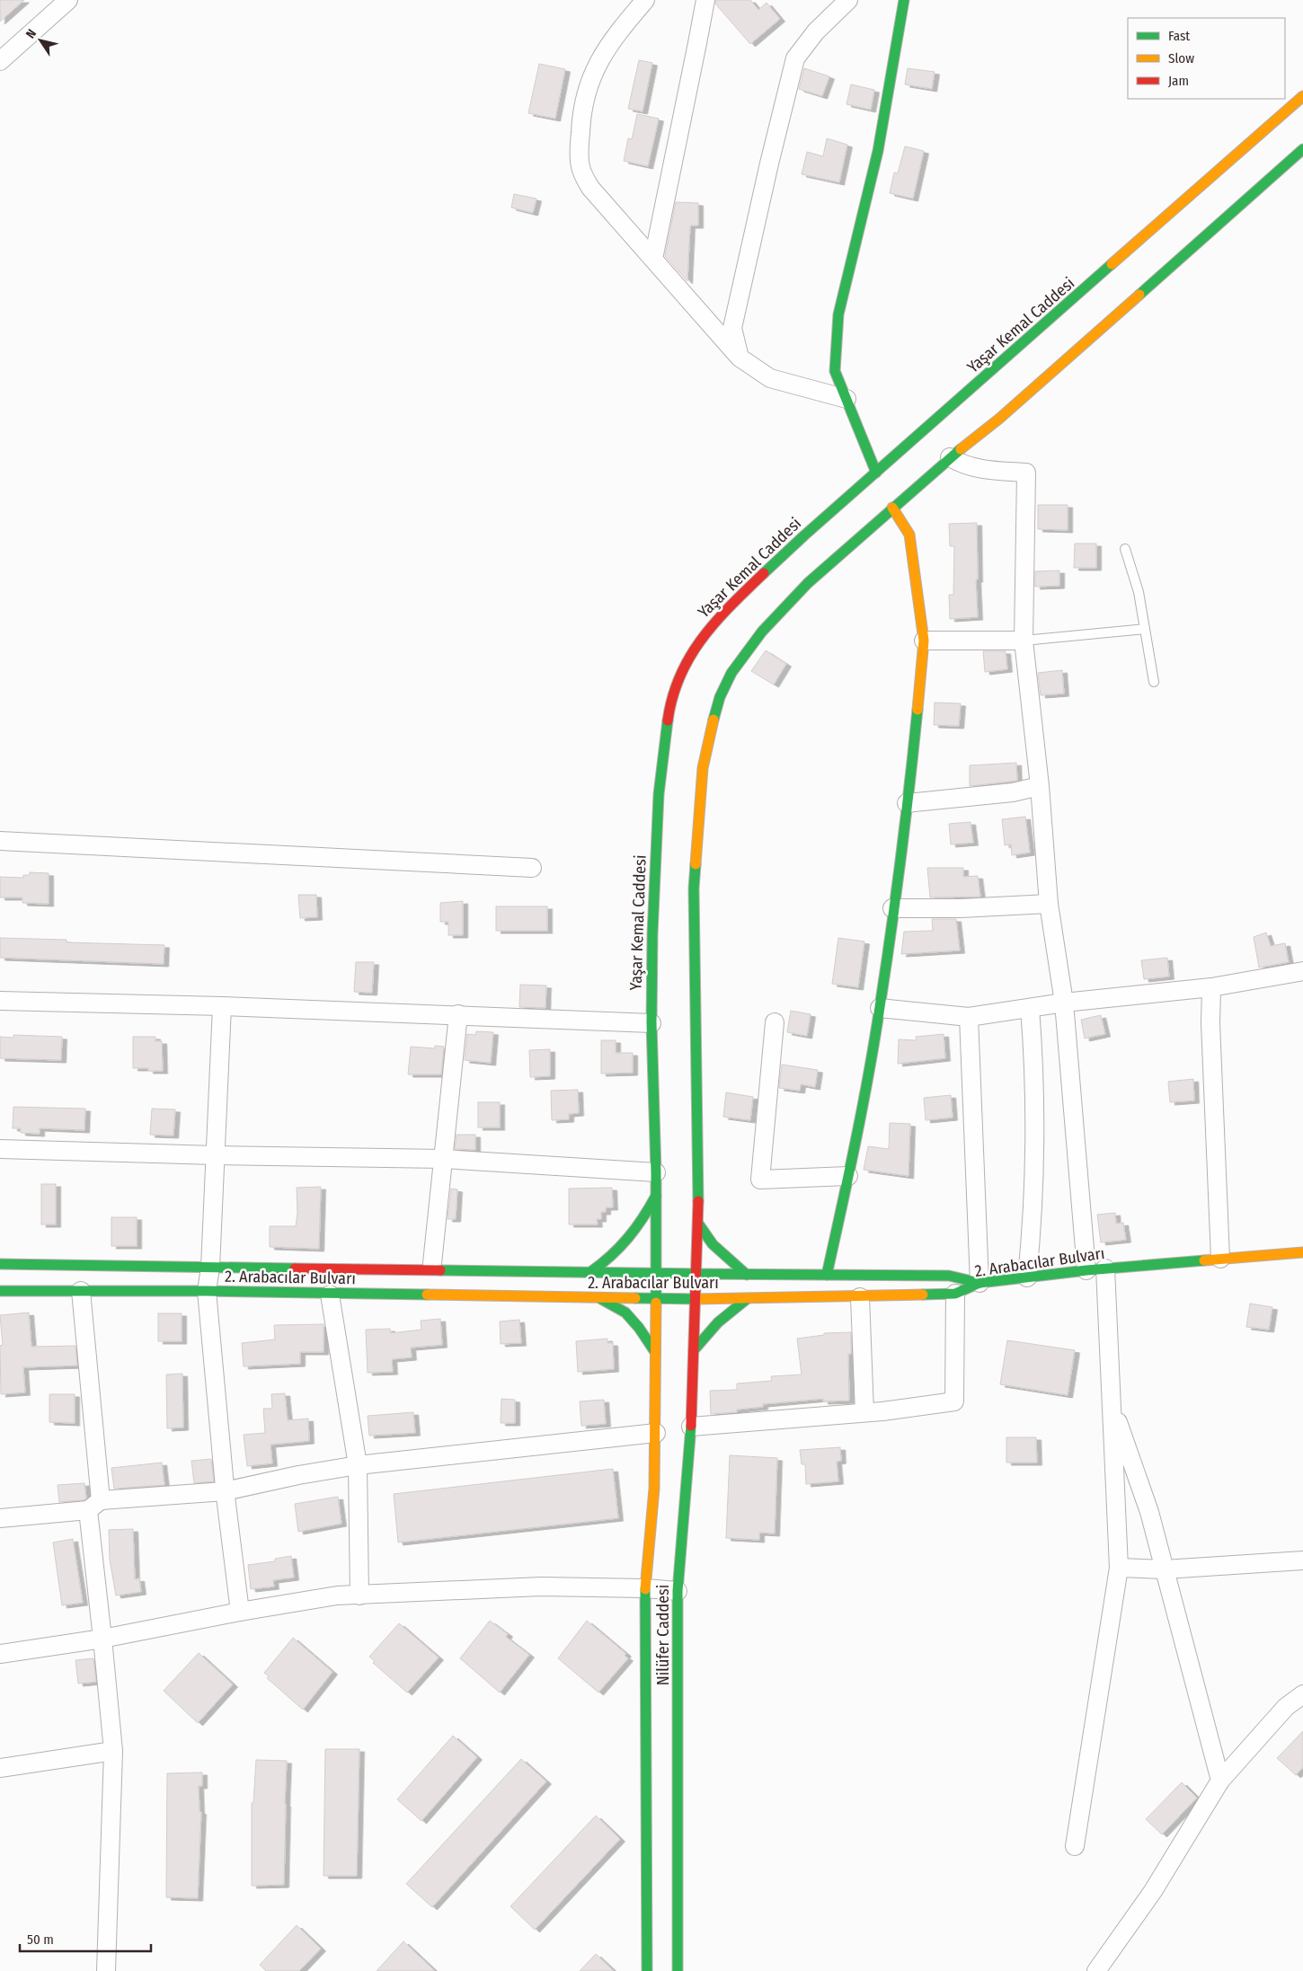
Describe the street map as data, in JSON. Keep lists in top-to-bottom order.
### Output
{
  "streets": {
    "main road": ["Yaşar Kemal Caddesi", "2. Arabacılar Bulvarı", "Nilüfer Caddesi"]
  },
  "crossings": [
    ["Yaşar Kemal Caddesi", "2. Arabacılar Bulvarı"],
    ["2. Arabacılar Bulvarı", "Nilüfer Caddesi"]
  ],
  "legend": ["Fast", "Slow", "Jam"],
  "scale_bar": "50 m",
  "north": "top left"
}
